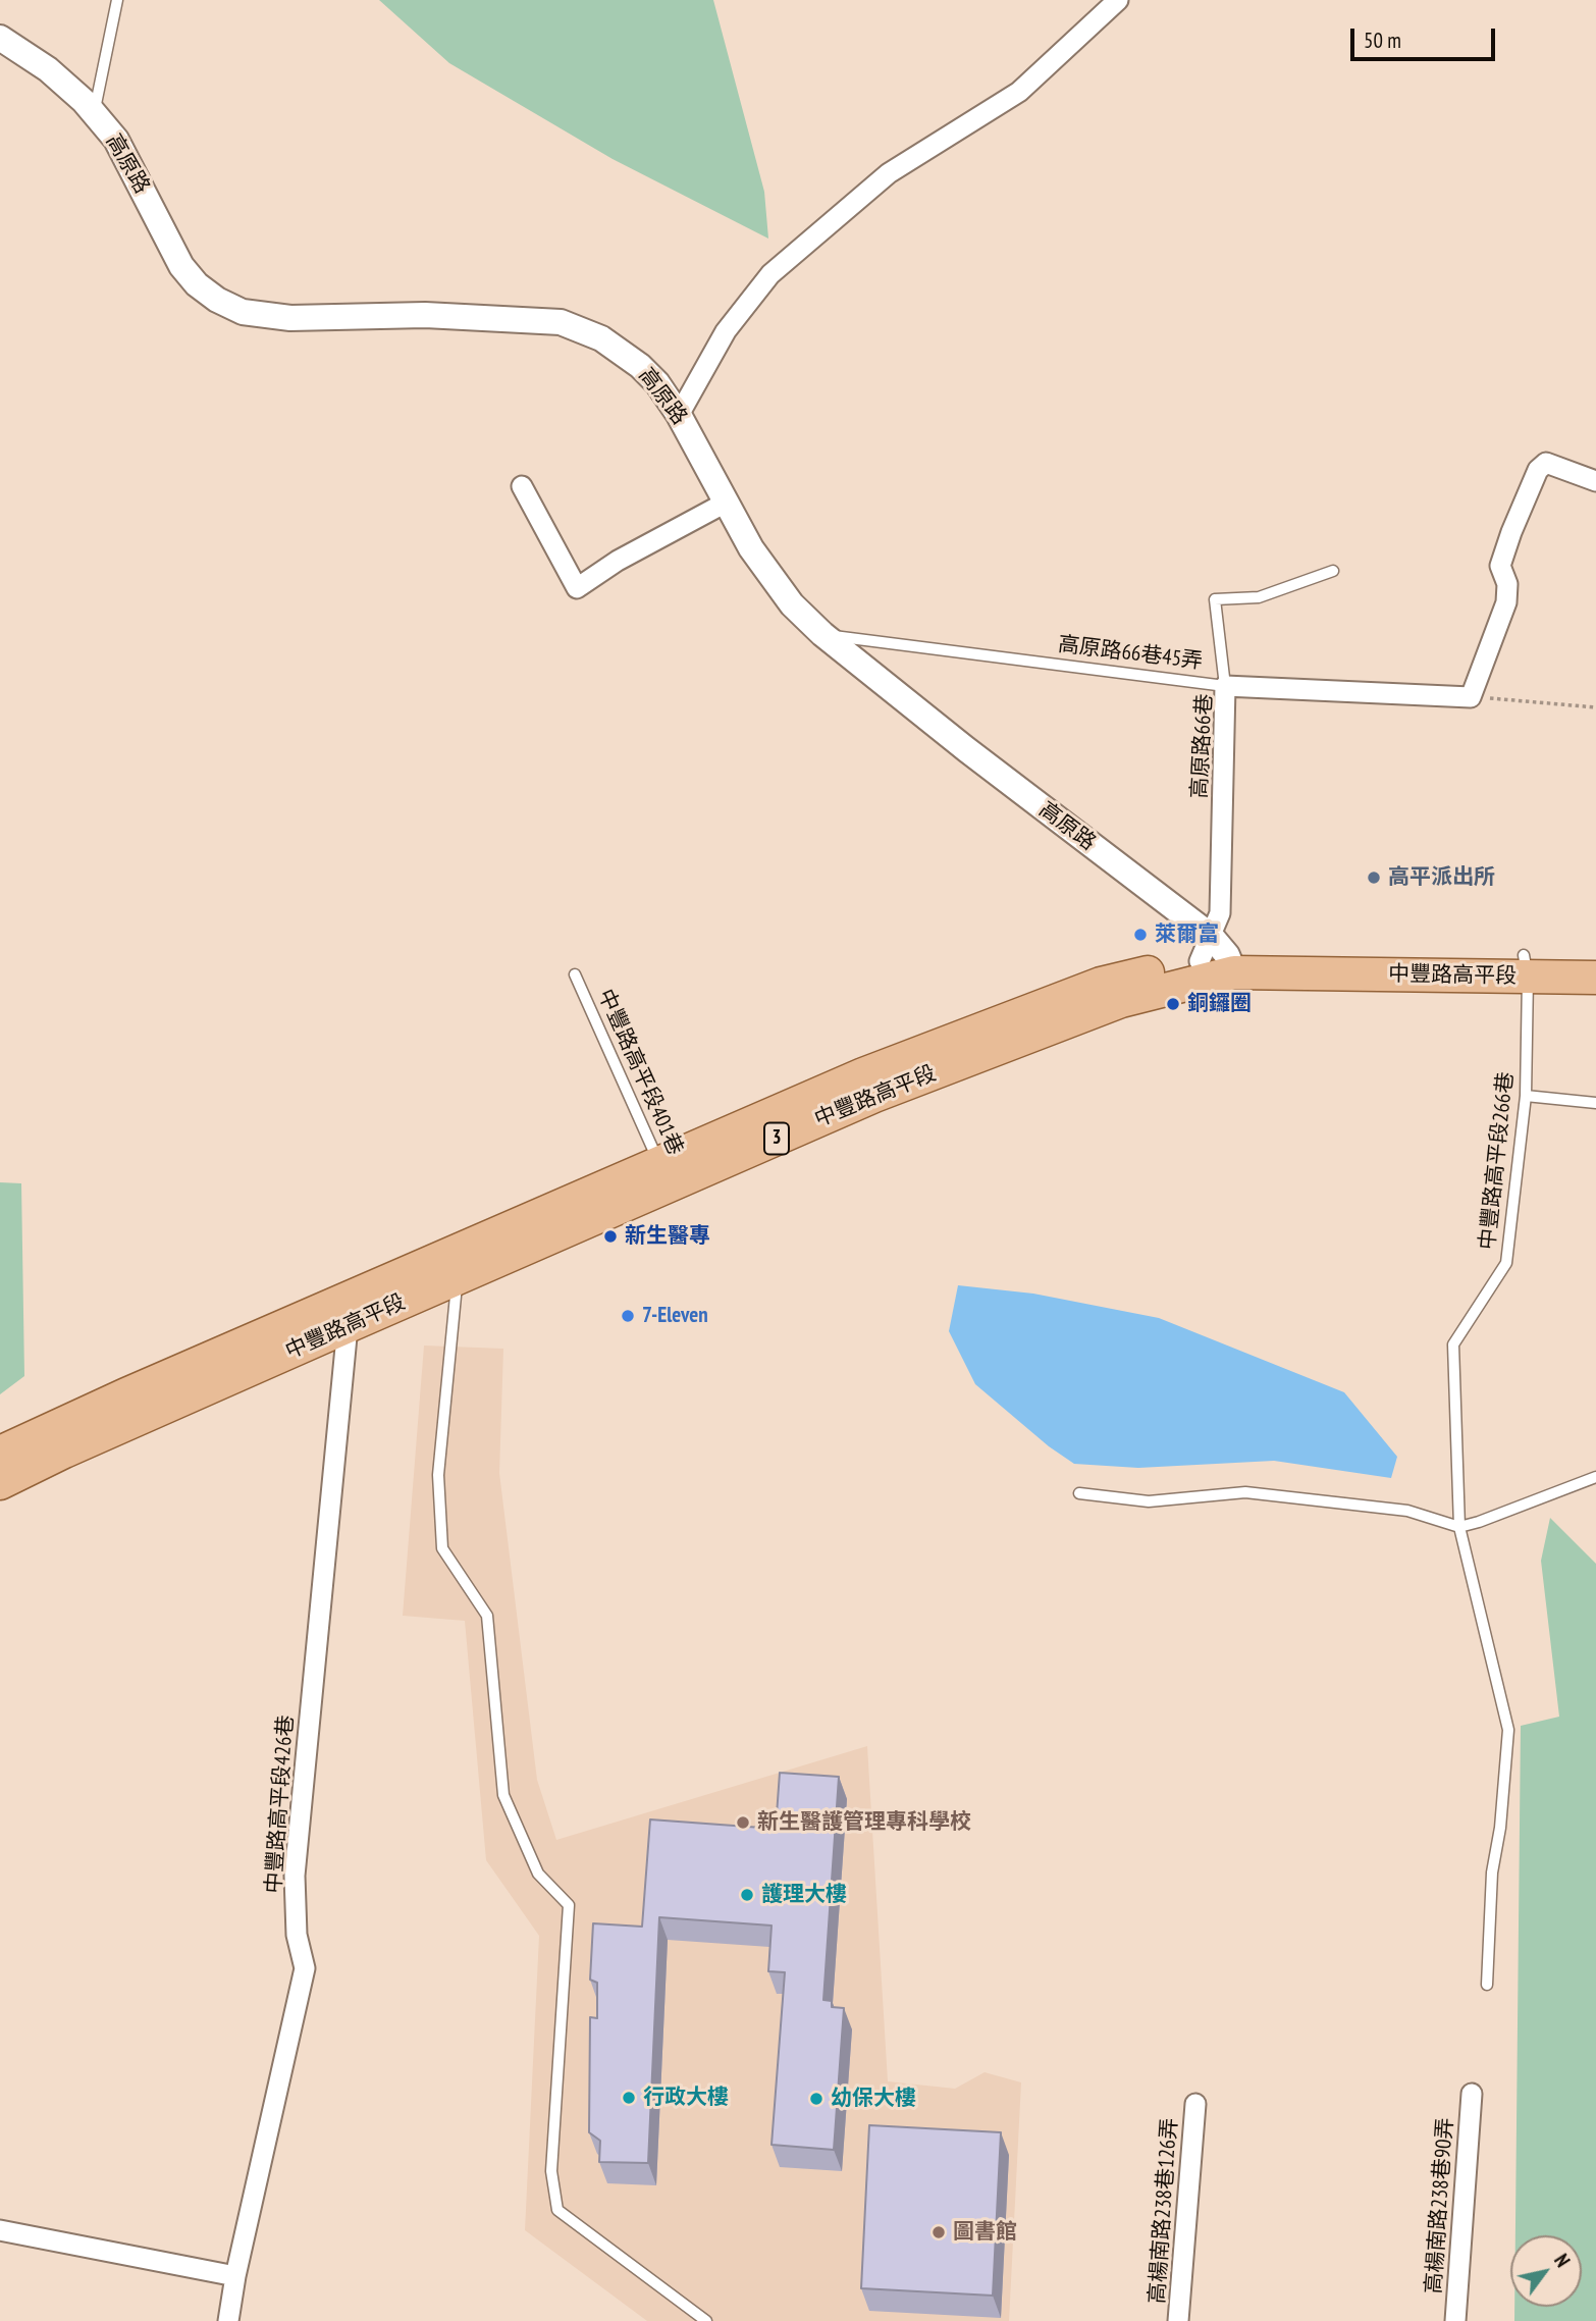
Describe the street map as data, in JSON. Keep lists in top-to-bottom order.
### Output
{
  "streets": {
    "main road": ["中豐路高平段", "3"],
    "street": [
      "高原路",
      "高原路66巷",
      "中豐路高平段426巷",
      "高楊南路238巷90弄",
      "高楊南路238巷126弄"
    ],
    "lane": ["高原路66巷45弄", "中豐路高平段401巷", "中豐路高平段266巷"]
  },
  "crossings": [
    ["高原路", "高原路66巷45弄"],
    ["高原路", "高原路66巷"],
    ["高原路", "中豐路高平段"],
    ["高原路66巷45弄", "高原路66巷"],
    ["高原路66巷", "中豐路高平段"],
    ["中豐路高平段", "中豐路高平段401巷"],
    ["中豐路高平段", "中豐路高平段266巷"],
    ["中豐路高平段", "中豐路高平段426巷"]
  ],
  "places": [
    "高平派出所",
    "萊爾富",
    "銅鑼圈",
    "新生醫專",
    "7-Eleven",
    "新生醫護管理專科學校",
    "護理大樓",
    "行政大樓",
    "幼保大樓",
    "圖書館"
  ],
  "scale_bar": "50 m",
  "north": "top right"
}
